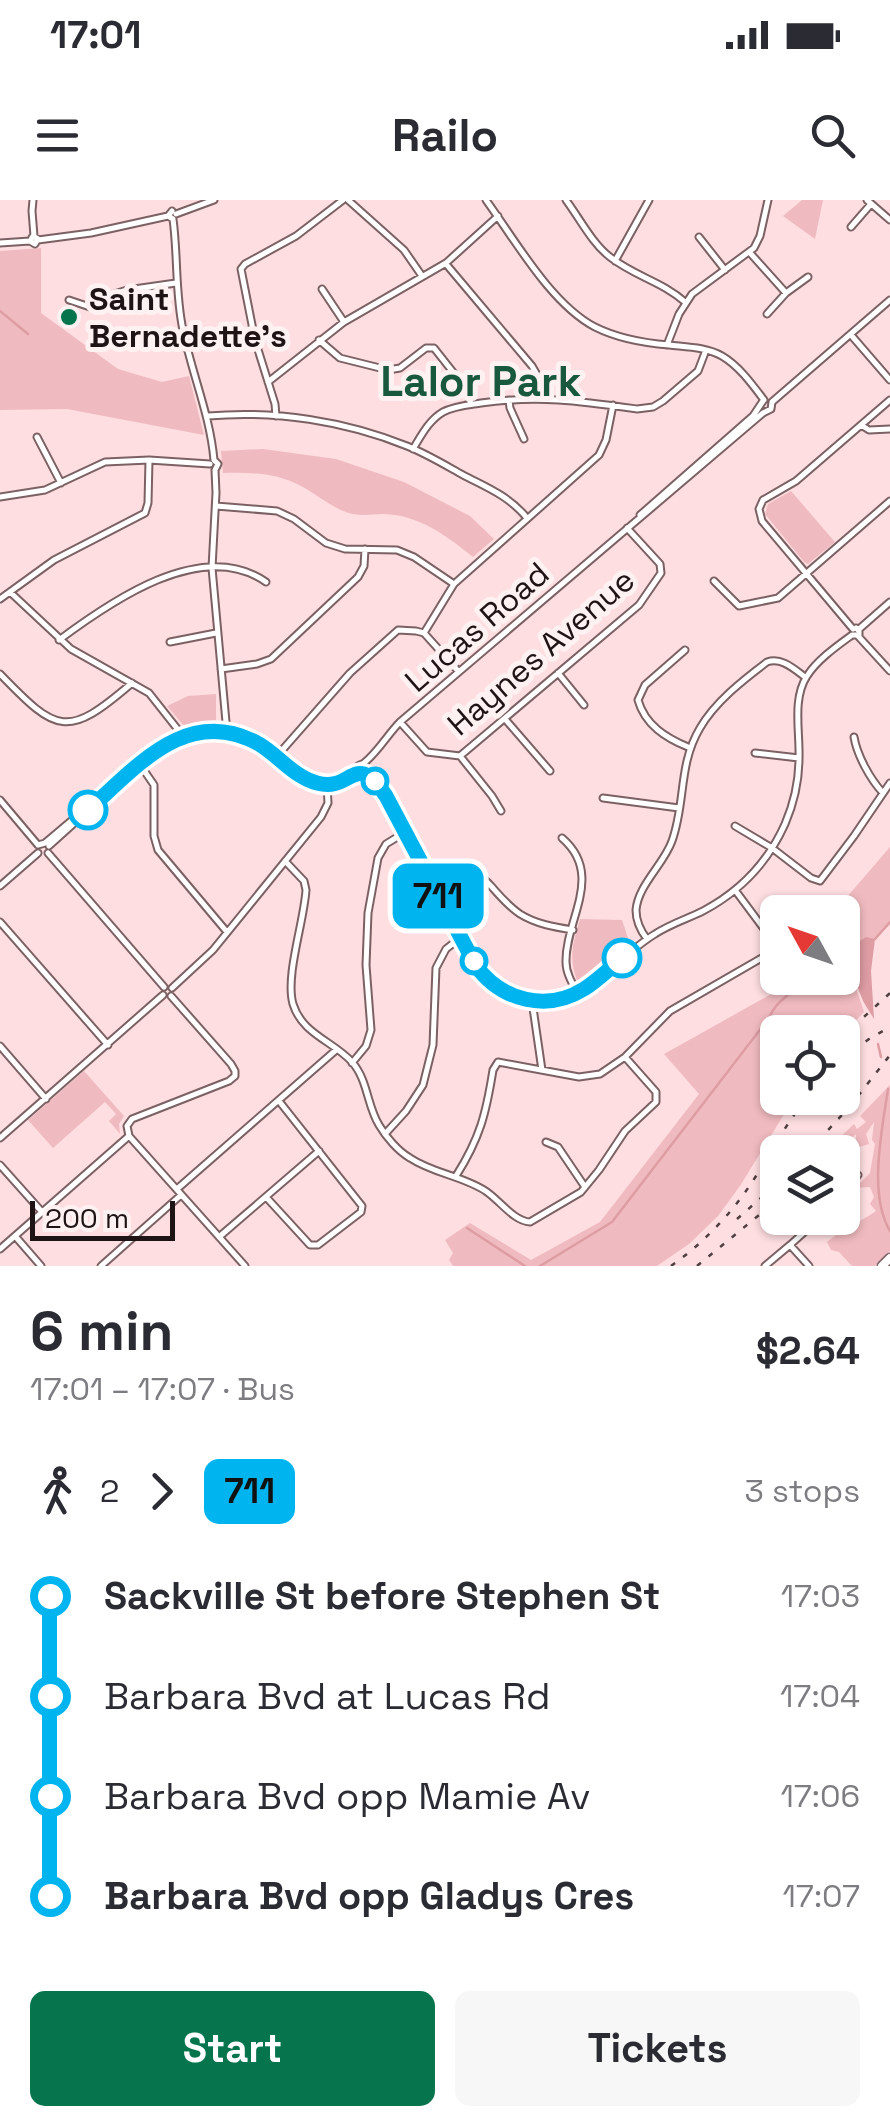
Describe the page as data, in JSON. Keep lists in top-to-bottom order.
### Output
{
  "streets": {
    "street": ["Lucas Road", "Haynes Avenue"]
  },
  "crossings": [
    ["Lucas Road", "Haynes Avenue"]
  ],
  "districts": ["Lalor Park"],
  "places": ["Saint Bernadette's"],
  "lines": ["bus line 711"],
  "scale_bar": "200 m",
  "north": "top left",
  "page": {
    "status": "17:01",
    "header": "Railo",
    "on_map": "711",
    "scale": "200 m",
    "heading": ["6 min", "17:01 – 17:07 · Bus", "$2.64"],
    "legs": ["2", "711", "3 stops"],
    "list": [
      {
        "name": "Sackville St before Stephen St",
        "value": "17:03"
      },
      {
        "name": "Barbara Bvd at Lucas Rd",
        "value": "17:04"
      },
      {
        "name": "Barbara Bvd opp Mamie Av",
        "value": "17:06"
      },
      {
        "name": "Barbara Bvd opp Gladys Cres",
        "value": "17:07"
      }
    ],
    "buttons": ["Start", "Tickets"]
  }
}
